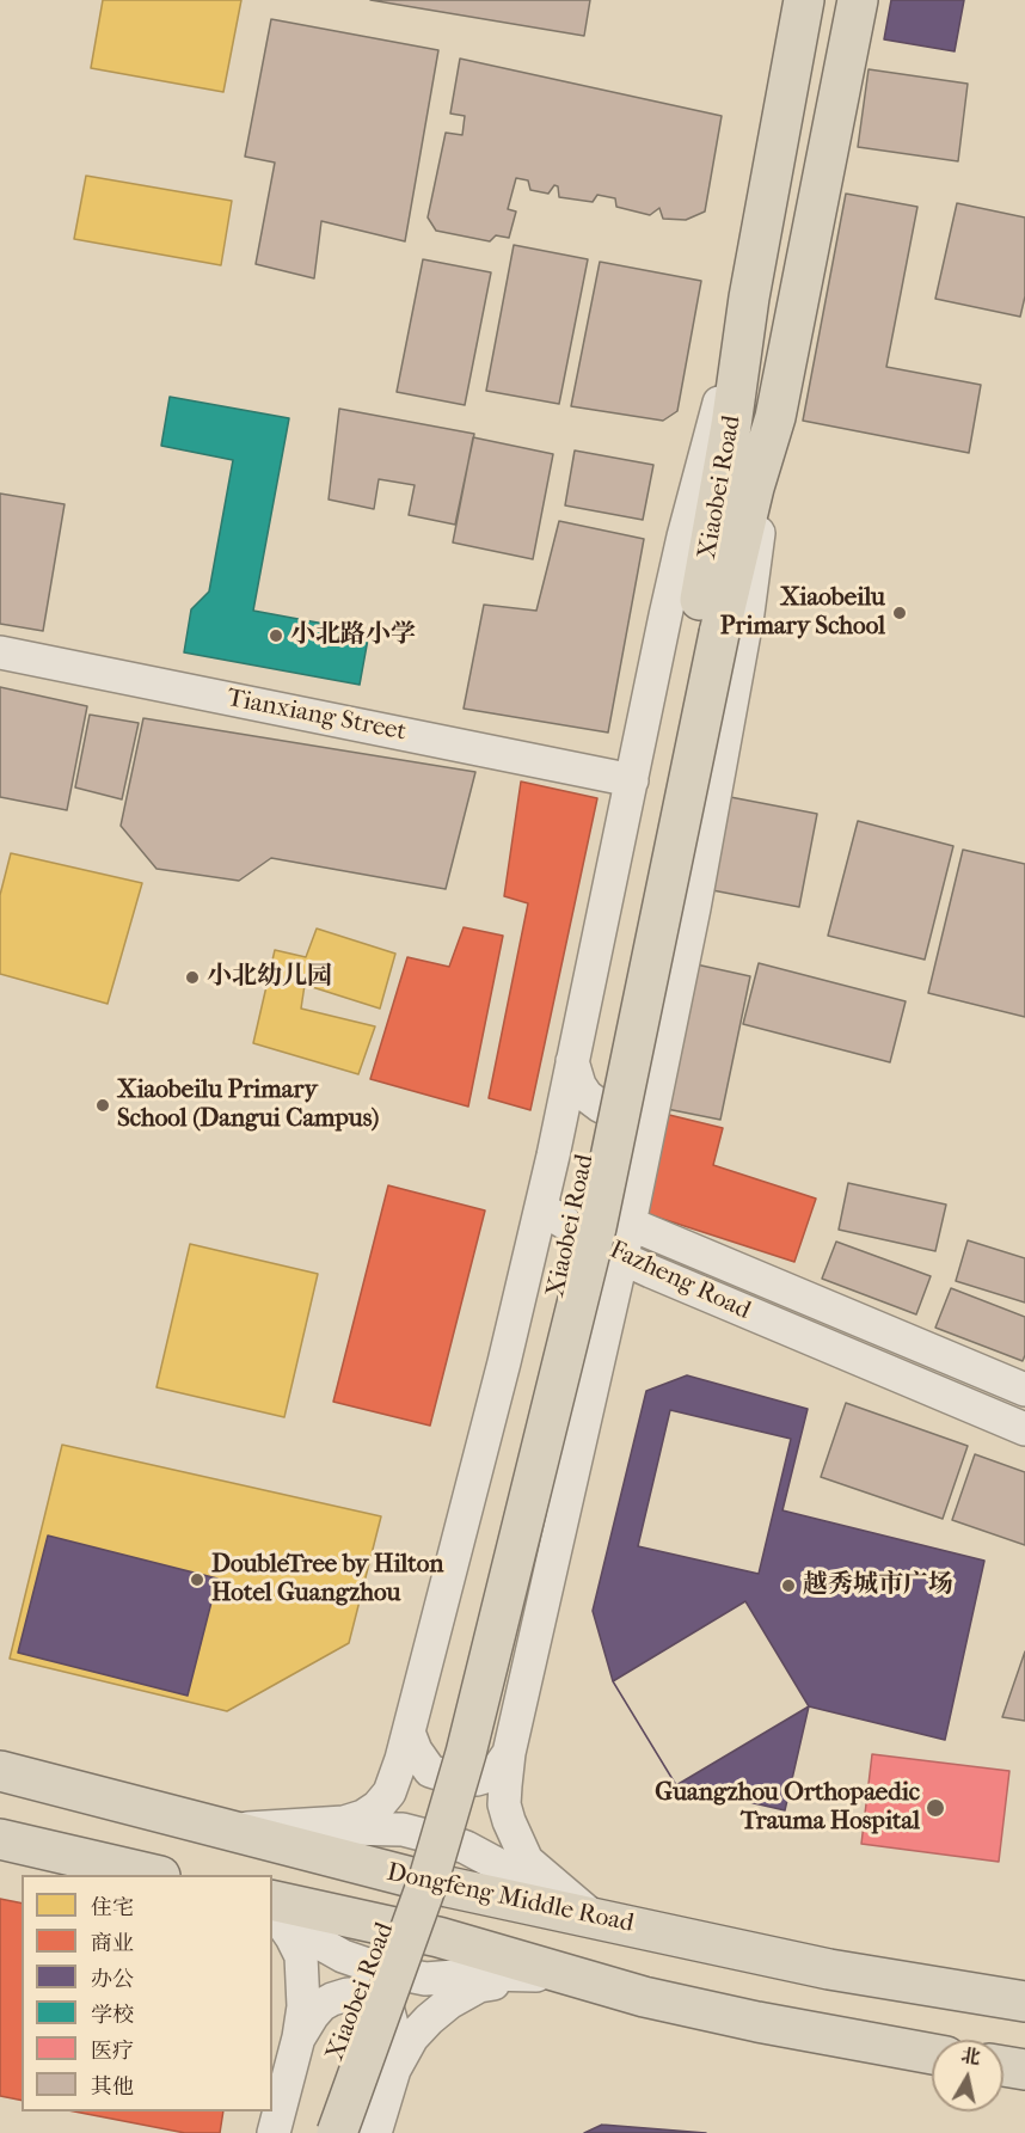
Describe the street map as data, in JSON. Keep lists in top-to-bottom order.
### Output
{
  "streets": {
    "main road": ["Xiaobei Road", "Dongfeng Middle Road"],
    "street": ["Tianxiang Street", "Fazheng Road"]
  },
  "crossings": [
    ["Xiaobei Road", "Tianxiang Street"],
    ["Xiaobei Road", "Fazheng Road"],
    ["Xiaobei Road", "Dongfeng Middle Road"]
  ],
  "places": [
    "Xiaobeilu Primary School",
    "小北路小学",
    "小北幼儿园",
    "Xiaobeilu Primary School (Dangui Campus)",
    "DoubleTree by Hilton Hotel Guangzhou",
    "越秀城市广场",
    "Guangzhou Orthopaedic Trauma Hospital"
  ],
  "legend": [
    "住宅",
    "商业",
    "办公",
    "学校",
    "医疗",
    "其他"
  ],
  "north": "top"
}
